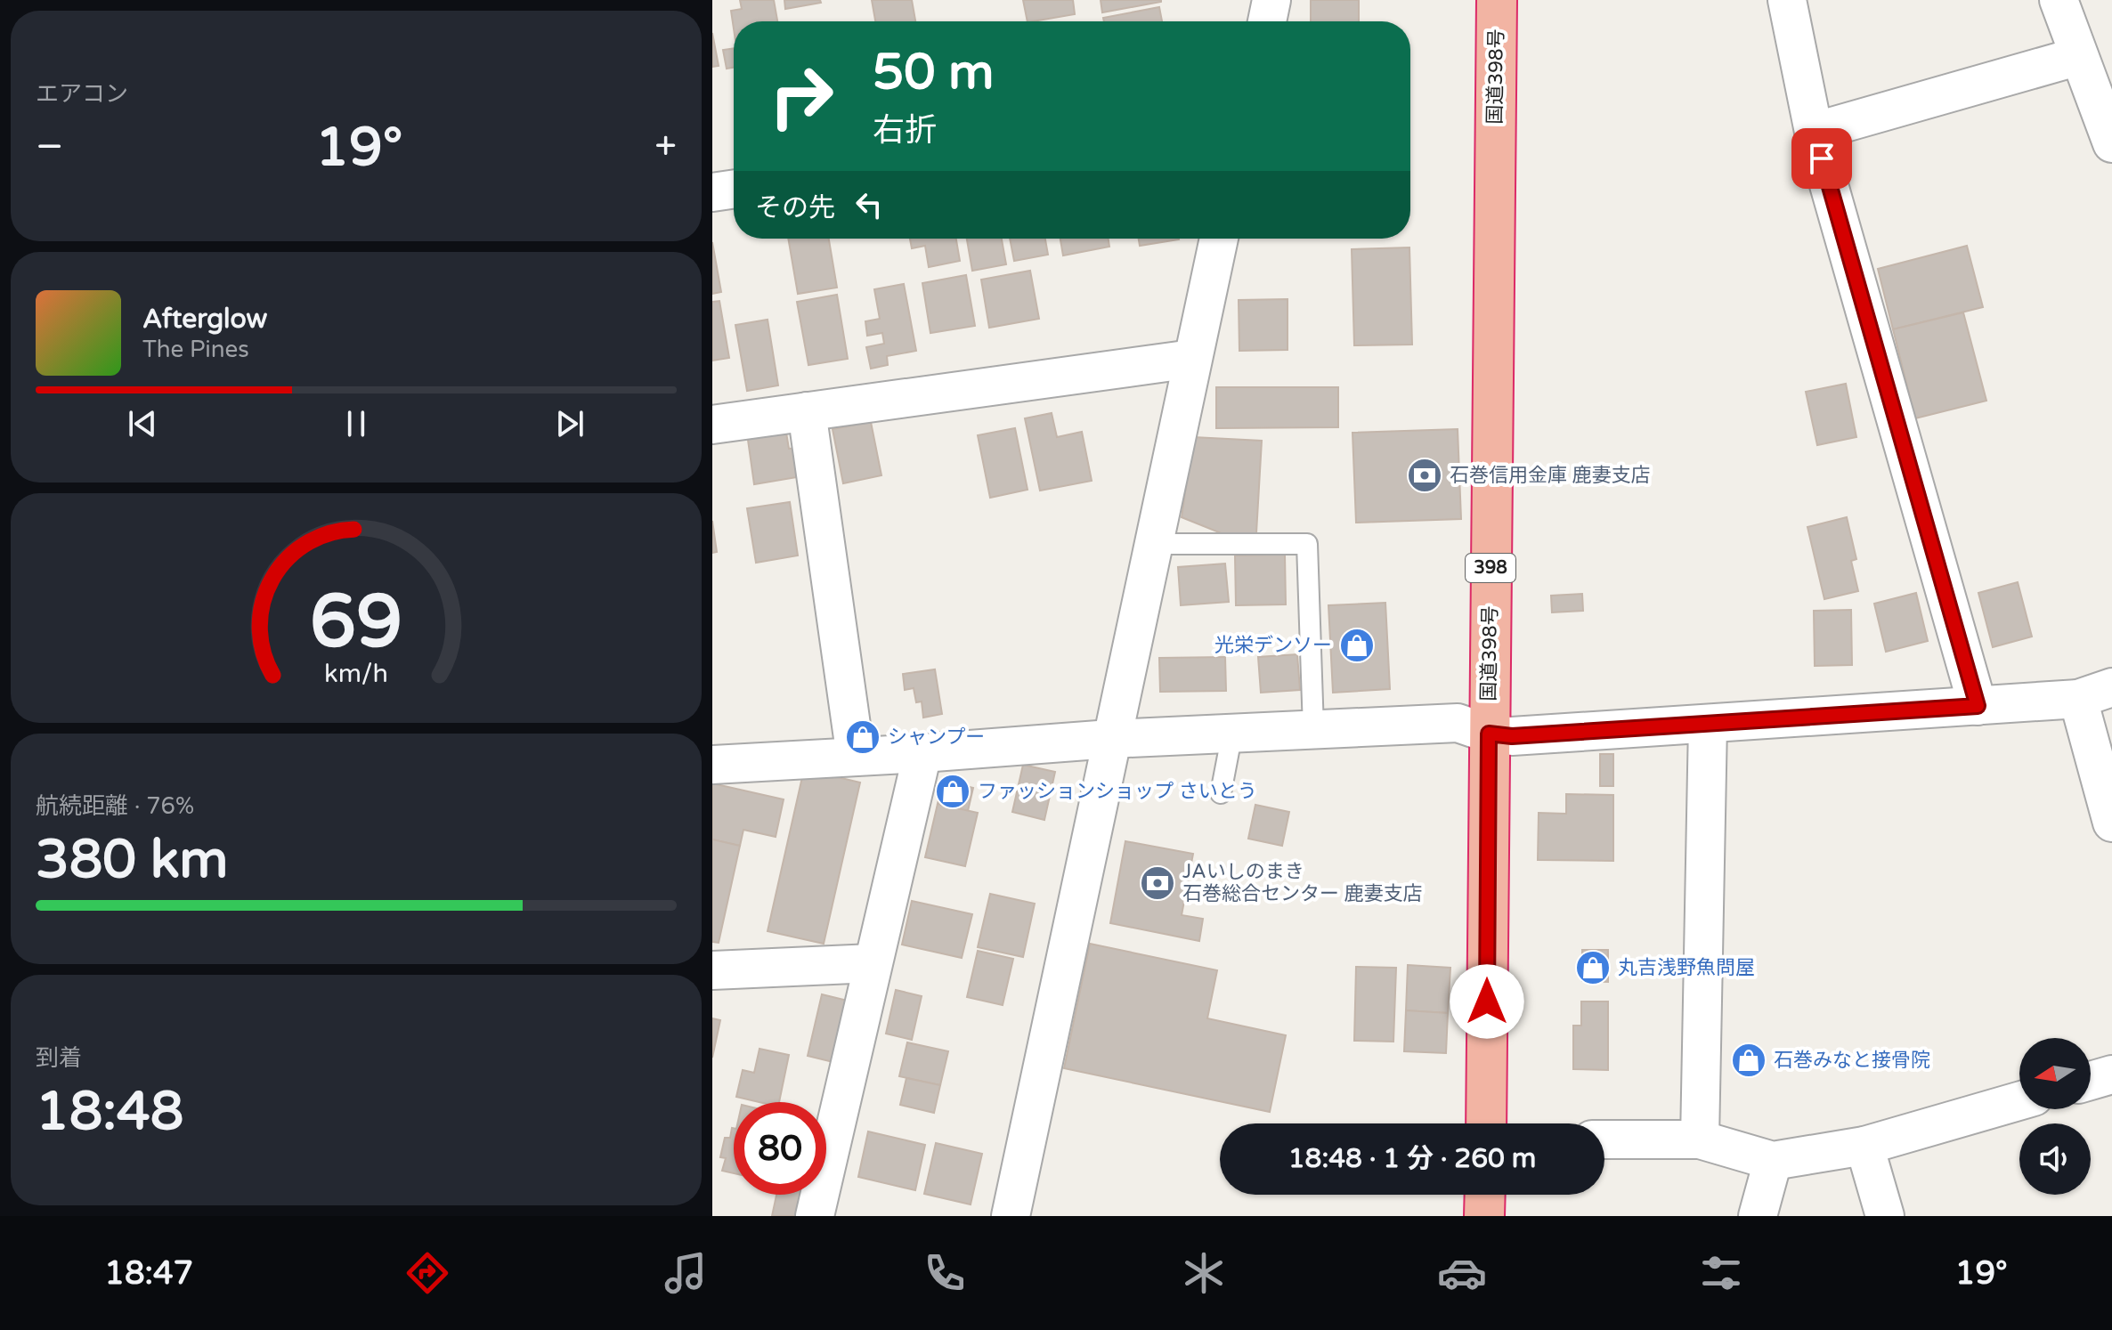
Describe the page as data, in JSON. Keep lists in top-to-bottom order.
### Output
{
  "streets": {
    "highway": ["国道398号", "398"]
  },
  "places": {
    "bank": ["石巻信用金庫 鹿妻支店", "JAいしのまき 石巻総合センター 鹿妻支店"],
    "shop": [
      "光栄デンソー",
      "シャンプー",
      "ファッションショップ さいとう",
      "丸吉浅野魚問屋",
      "石巻みなと接骨院"
    ]
  },
  "north": "left",
  "page": {
    "tile": [
      "エアコン",
      ["航続距離 · 76%", "380 km"],
      ["到着", "18:48"]
    ],
    "turn": ["50 m", "右折"],
    "heat": ["−", "19°", "+"],
    "then": "その先",
    "song": ["Afterglow", "The Pines"],
    "limit": "80",
    "trip": "18:48 · 1 分 · 260 m",
    "tabs": ["18:47", "19°"],
    "gauge": ["69", "km/h"]
  }
}
